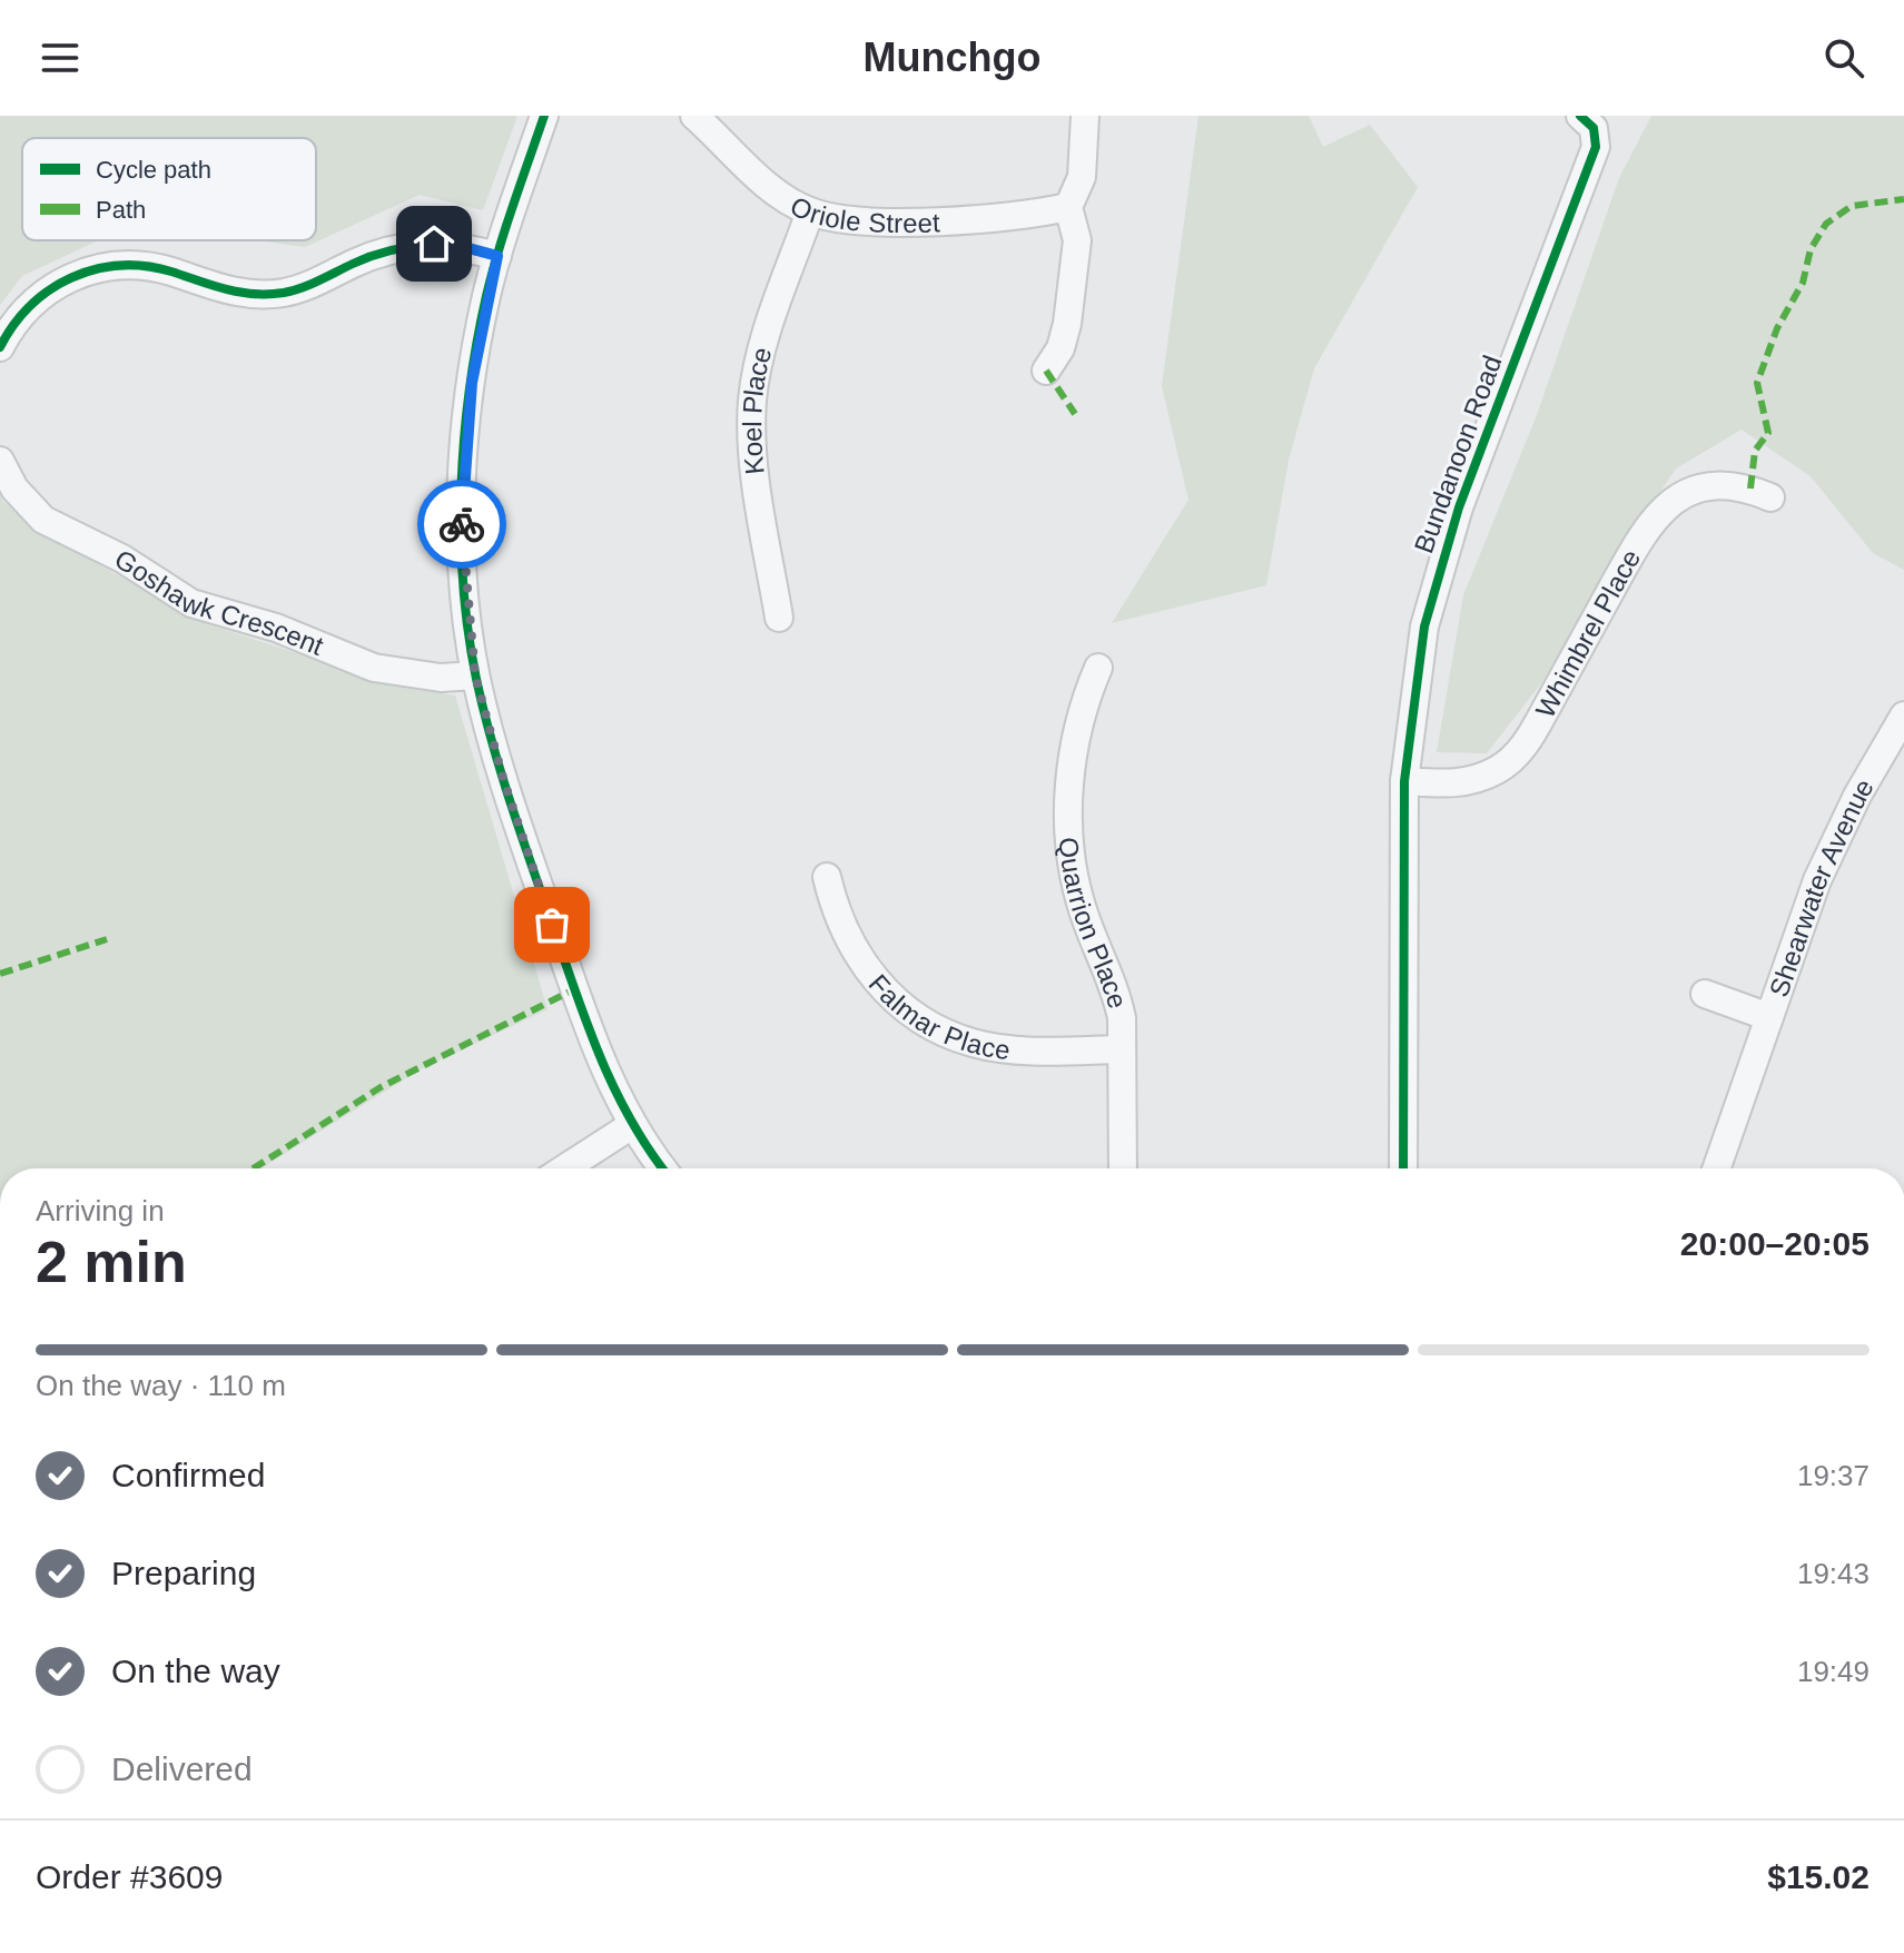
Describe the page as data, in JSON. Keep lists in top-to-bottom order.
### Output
{
  "streets": {
    "street": [
      "Oriole Street",
      "Koel Place",
      "Bundanoon Road",
      "Goshawk Crescent",
      "Whimbrel Place",
      "Shearwater Avenue",
      "Quarrion Place",
      "Falmar Place"
    ]
  },
  "crossings": [
    ["Oriole Street", "Koel Place"],
    ["Bundanoon Road", "Whimbrel Place"],
    ["Quarrion Place", "Falmar Place"]
  ],
  "legend": ["Cycle path", "Path"],
  "page": {
    "header": "Munchgo",
    "heading": ["2 min", "Arriving in", "20:00–20:05"],
    "panel": ["Order #3609", "$15.02"],
    "bar": "On the way · 110 m",
    "list": [
      ["Confirmed", "19:37"],
      ["Preparing", "19:43"],
      ["On the way", "19:49"],
      "Delivered"
    ]
  }
}
